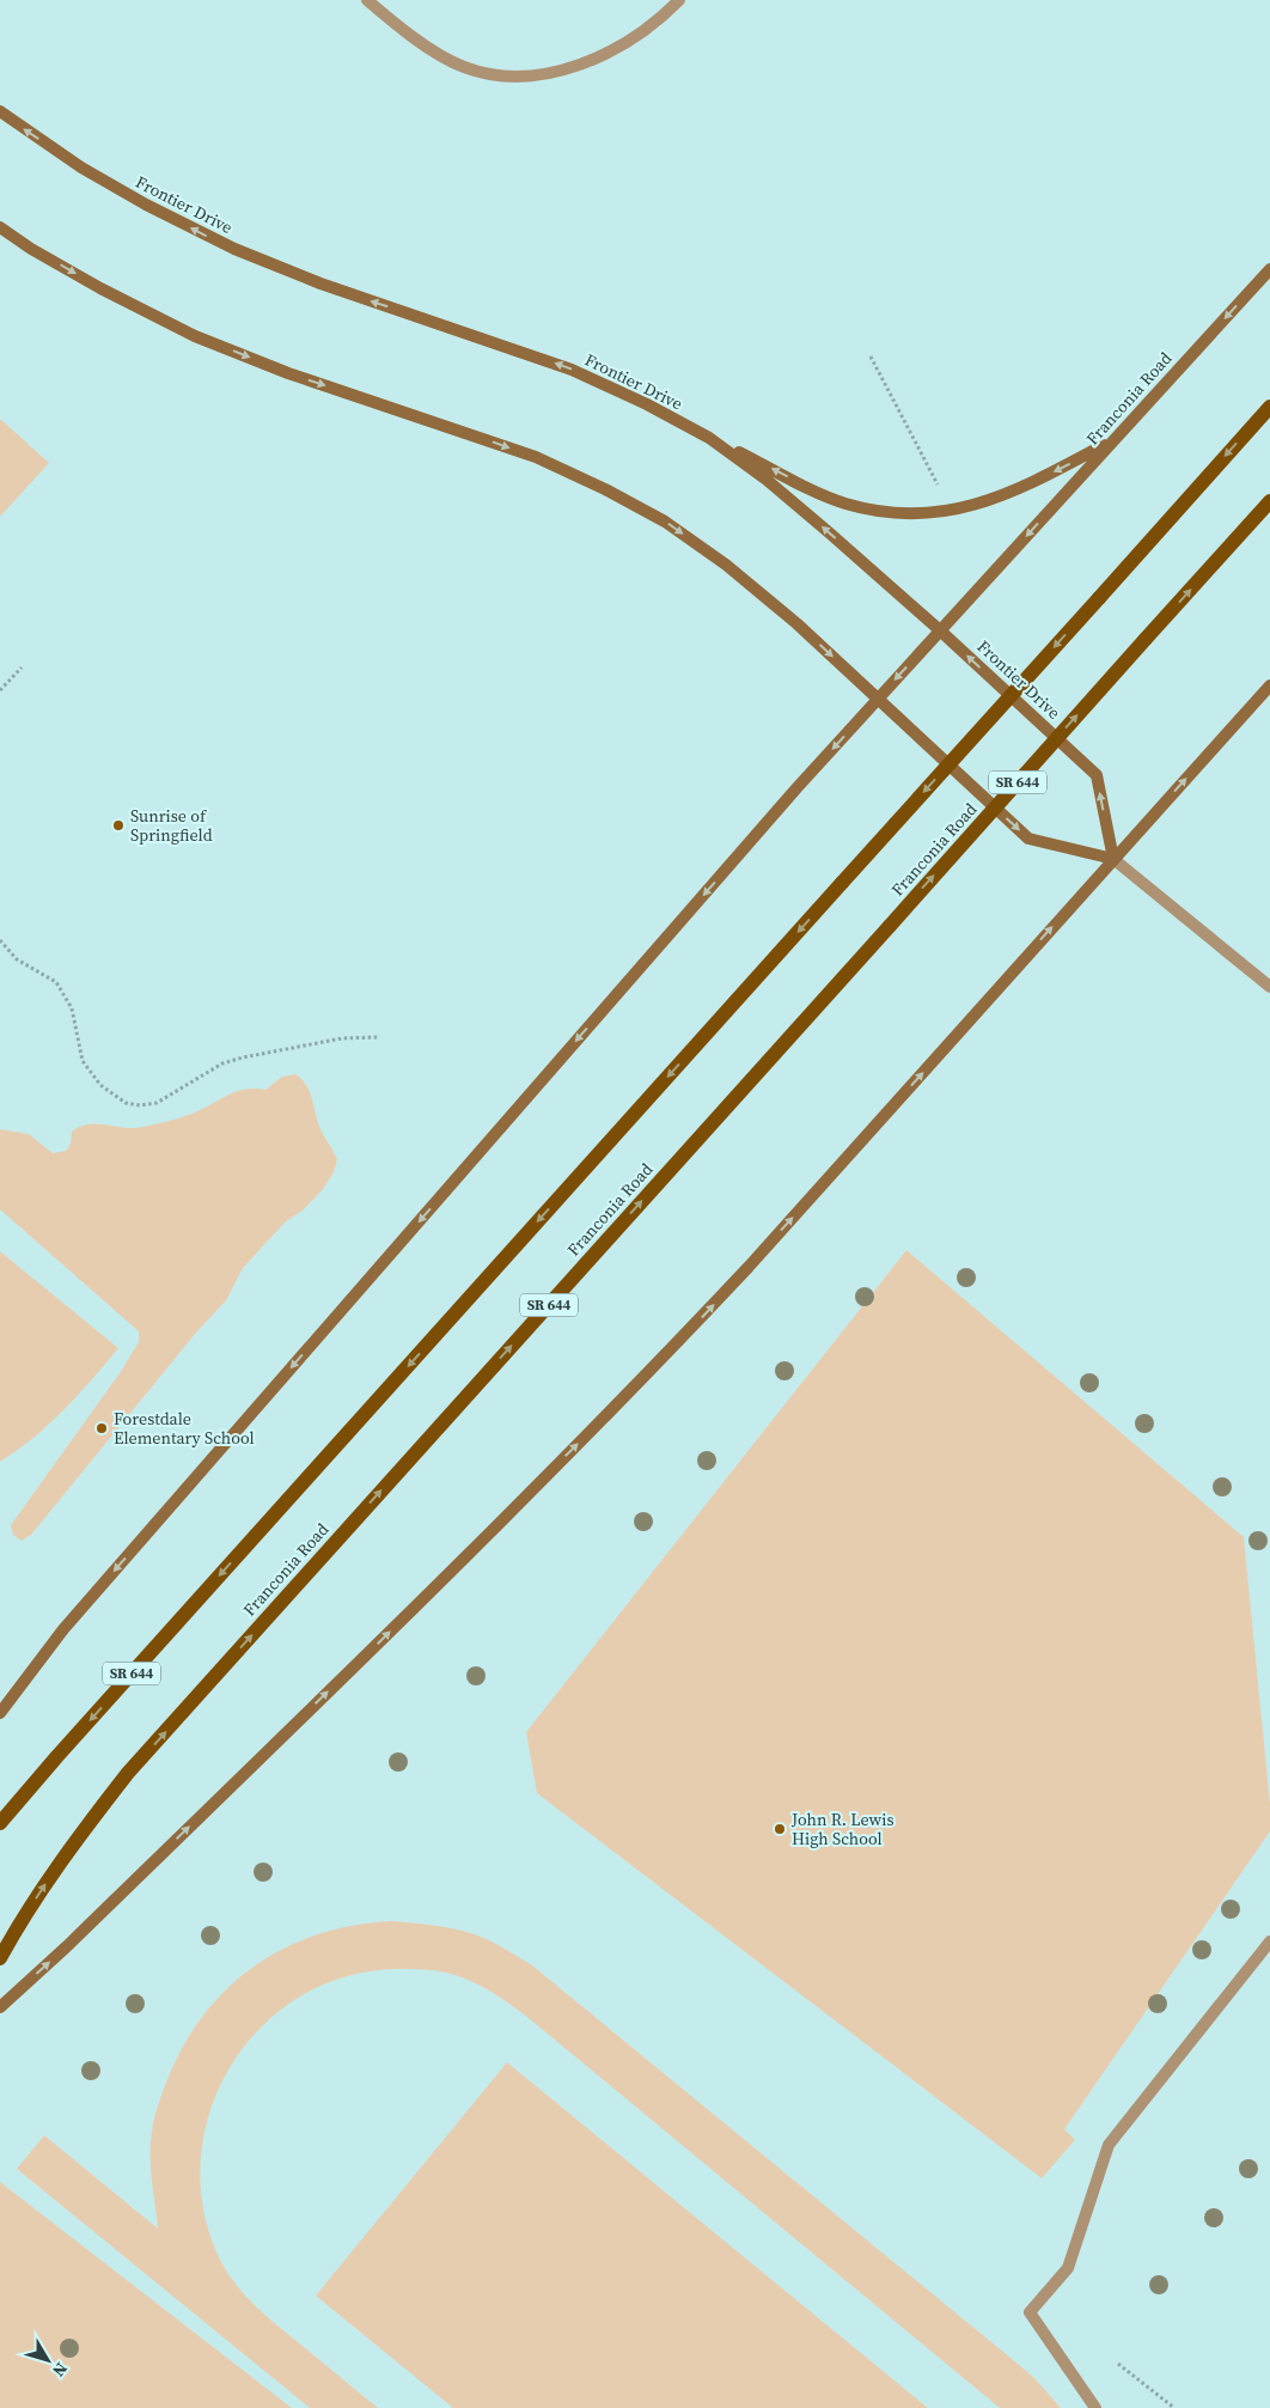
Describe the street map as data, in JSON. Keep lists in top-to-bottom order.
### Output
{
  "streets": {
    "main road": ["Frontier Drive", "Franconia Road", "SR 644"]
  },
  "crossings": [
    ["Frontier Drive", "Franconia Road"]
  ],
  "places": ["Sunrise of Springfield", "Forestdale Elementary School", "John R. Lewis High School"],
  "north": "bottom right"
}
